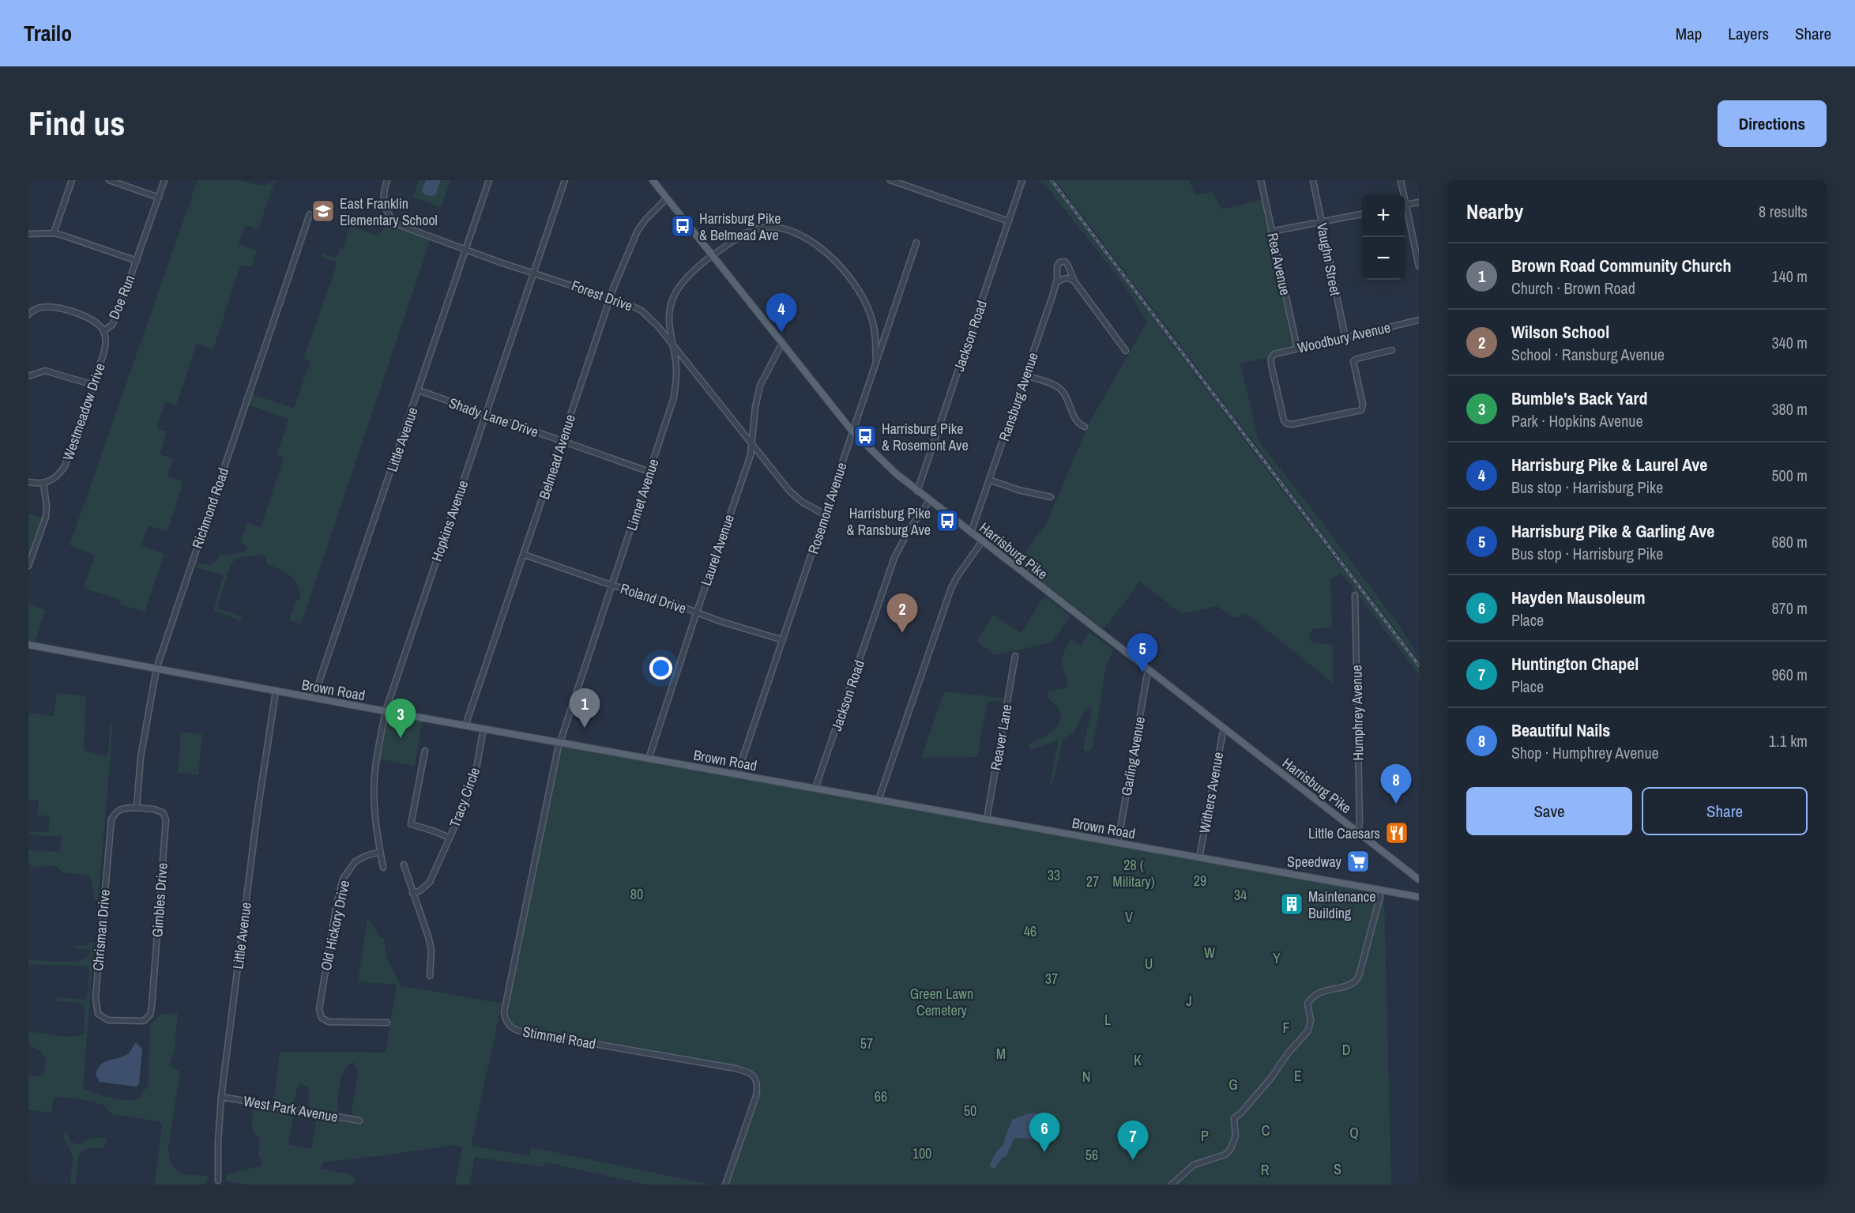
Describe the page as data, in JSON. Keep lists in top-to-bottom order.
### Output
{
  "streets": {
    "main road": ["Harrisburg Pike", "Brown Road"],
    "street": [
      "Vaughn Street",
      "Rea Avenue",
      "Forest Drive",
      "Doe Run",
      "Jackson Road",
      "Woodbury Avenue",
      "Ransburg Avenue",
      "Westmeadow Drive",
      "Shady Lane Drive",
      "Little Avenue",
      "Belmead Avenue",
      "Linnet Avenue",
      "Richmond Road",
      "Rosemont Avenue",
      "Hopkins Avenue",
      "Laurel Avenue",
      "Roland Drive",
      "Humphrey Avenue",
      "Reaver Lane",
      "Garling Avenue",
      "Withers Avenue",
      "Tracy Circle",
      "Gimbles Drive",
      "Old Hickory Drive",
      "Chrisman Drive",
      "Stimmel Road",
      "West Park Avenue"
    ]
  },
  "crossings": [
    ["Vaughn Street", "Woodbury Avenue"],
    ["Rea Avenue", "Woodbury Avenue"],
    ["Forest Drive", "Little Avenue"],
    ["Forest Drive", "Belmead Avenue"],
    ["Forest Drive", "Linnet Avenue"],
    ["Forest Drive", "Rosemont Avenue"],
    ["Forest Drive", "Hopkins Avenue"],
    ["Forest Drive", "Laurel Avenue"],
    ["Doe Run", "Westmeadow Drive"],
    ["Jackson Road", "Harrisburg Pike"],
    ["Jackson Road", "Brown Road"],
    ["Ransburg Avenue", "Harrisburg Pike"],
    ["Shady Lane Drive", "Little Avenue"],
    ["Shady Lane Drive", "Belmead Avenue"],
    ["Shady Lane Drive", "Linnet Avenue"],
    ["Shady Lane Drive", "Hopkins Avenue"],
    ["Little Avenue", "Brown Road"],
    ["Little Avenue", "West Park Avenue"],
    ["Belmead Avenue", "Harrisburg Pike"],
    ["Belmead Avenue", "Roland Drive"],
    ["Belmead Avenue", "Brown Road"],
    ["Linnet Avenue", "Rosemont Avenue"],
    ["Linnet Avenue", "Harrisburg Pike"],
    ["Linnet Avenue", "Roland Drive"],
    ["Linnet Avenue", "Brown Road"],
    ["Linnet Avenue", "Stimmel Road"],
    ["Richmond Road", "Brown Road"],
    ["Richmond Road", "Gimbles Drive"],
    ["Richmond Road", "Chrisman Drive"],
    ["Rosemont Avenue", "Harrisburg Pike"],
    ["Rosemont Avenue", "Roland Drive"],
    ["Rosemont Avenue", "Brown Road"],
    ["Hopkins Avenue", "Brown Road"],
    ["Hopkins Avenue", "Old Hickory Drive"],
    ["Laurel Avenue", "Harrisburg Pike"],
    ["Laurel Avenue", "Roland Drive"],
    ["Laurel Avenue", "Brown Road"],
    ["Harrisburg Pike", "Humphrey Avenue"],
    ["Harrisburg Pike", "Garling Avenue"],
    ["Harrisburg Pike", "Withers Avenue"],
    ["Brown Road", "Reaver Lane"],
    ["Brown Road", "Garling Avenue"],
    ["Brown Road", "Withers Avenue"],
    ["Brown Road", "Tracy Circle"],
    ["Brown Road", "Stimmel Road"],
    ["Gimbles Drive", "Chrisman Drive"]
  ],
  "parks": [
    "28 ( Military)",
    "33",
    "29",
    "27",
    "80",
    "34",
    "V",
    "46",
    "W",
    "Y",
    "U",
    "37",
    "Green Lawn Cemetery",
    "J",
    "L",
    "F",
    "57",
    "D",
    "M",
    "K",
    "E",
    "N",
    "G",
    "66",
    "50",
    "C",
    "Q",
    "P",
    "100",
    "56",
    "S",
    "R"
  ],
  "places": {
    "school or university": ["East Franklin Elementary School"],
    "bus stop": ["Harrisburg Pike & Belmead Ave", "Harrisburg Pike & Rosemont Ave", "Harrisburg Pike & Ransburg Ave"],
    "restaurant": ["Little Caesars"],
    "supermarket": ["Speedway"],
    "building": ["Maintenance Building"]
  },
  "page": {
    "header": "Trailo",
    "nav": ["Map", "Layers", "Share"],
    "buttons": [
      "Directions",
      ["Save", "Share"]
    ],
    "title": "Find us",
    "heading": ["Nearby", "8 results"],
    "map_buttons": ["+", "−"],
    "list": [
      {
        "mark": "1",
        "name": "Brown Road Community Church",
        "note": "Church · Brown Road",
        "value": "140 m"
      },
      {
        "mark": "2",
        "name": "Wilson School",
        "note": "School · Ransburg Avenue",
        "value": "340 m"
      },
      {
        "mark": "3",
        "name": "Bumble's Back Yard",
        "note": "Park · Hopkins Avenue",
        "value": "380 m"
      },
      {
        "mark": "4",
        "name": "Harrisburg Pike & Laurel Ave",
        "note": "Bus stop · Harrisburg Pike",
        "value": "500 m"
      },
      {
        "mark": "5",
        "name": "Harrisburg Pike & Garling Ave",
        "note": "Bus stop · Harrisburg Pike",
        "value": "680 m"
      },
      {
        "mark": "6",
        "name": "Hayden Mausoleum",
        "note": "Place",
        "value": "870 m"
      },
      {
        "mark": "7",
        "name": "Huntington Chapel",
        "note": "Place",
        "value": "960 m"
      },
      {
        "mark": "8",
        "name": "Beautiful Nails",
        "note": "Shop · Humphrey Avenue",
        "value": "1.1 km"
      }
    ],
    "pins": [
      "4",
      "2",
      "5",
      "1",
      "3",
      "8",
      "6",
      "7"
    ]
  }
}
